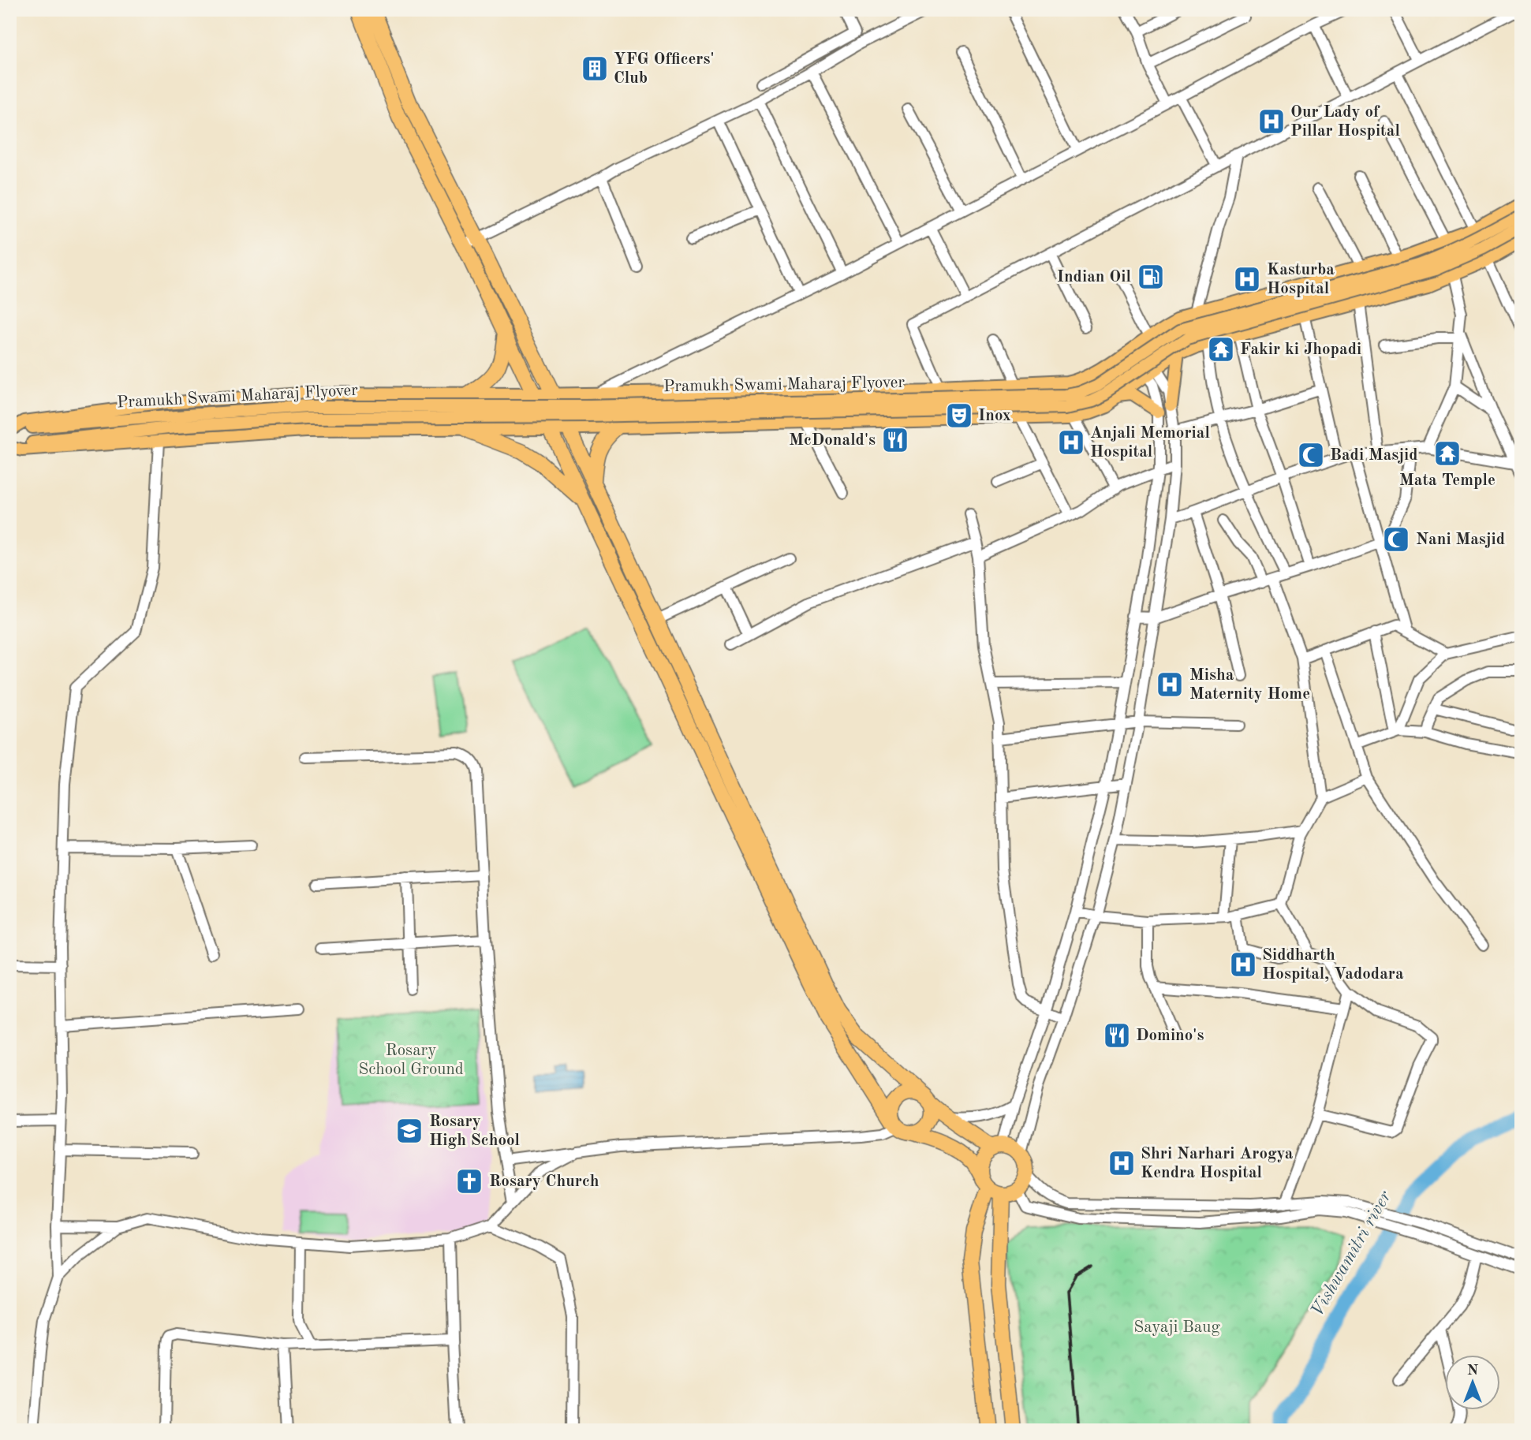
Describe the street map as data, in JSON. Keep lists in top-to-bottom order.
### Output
{
  "streets": {
    "main road": ["Pramukh Swami Maharaj Flyover"]
  },
  "water": ["Vishwamitri river"],
  "parks": ["Rosary School Ground", "Sayaji Baug"],
  "places": {
    "building": ["YFG Officers' Club"],
    "hospital": [
      "Our Lady of Pillar Hospital",
      "Kasturba Hospital",
      "Anjali Memorial Hospital",
      "Misha Maternity Home",
      "Siddharth Hospital, Vadodara",
      "Shri Narhari Arogya Kendra Hospital"
    ],
    "fuel station": ["Indian Oil"],
    "temple": ["Fakir ki Jhopadi", "Mata Temple"],
    "theatre": ["Inox"],
    "restaurant": ["McDonald's", "Domino's"],
    "mosque": ["Badi Masjid", "Nani Masjid"],
    "school or university": ["Rosary High School"],
    "church": ["Rosary Church"]
  },
  "north": "top"
}
